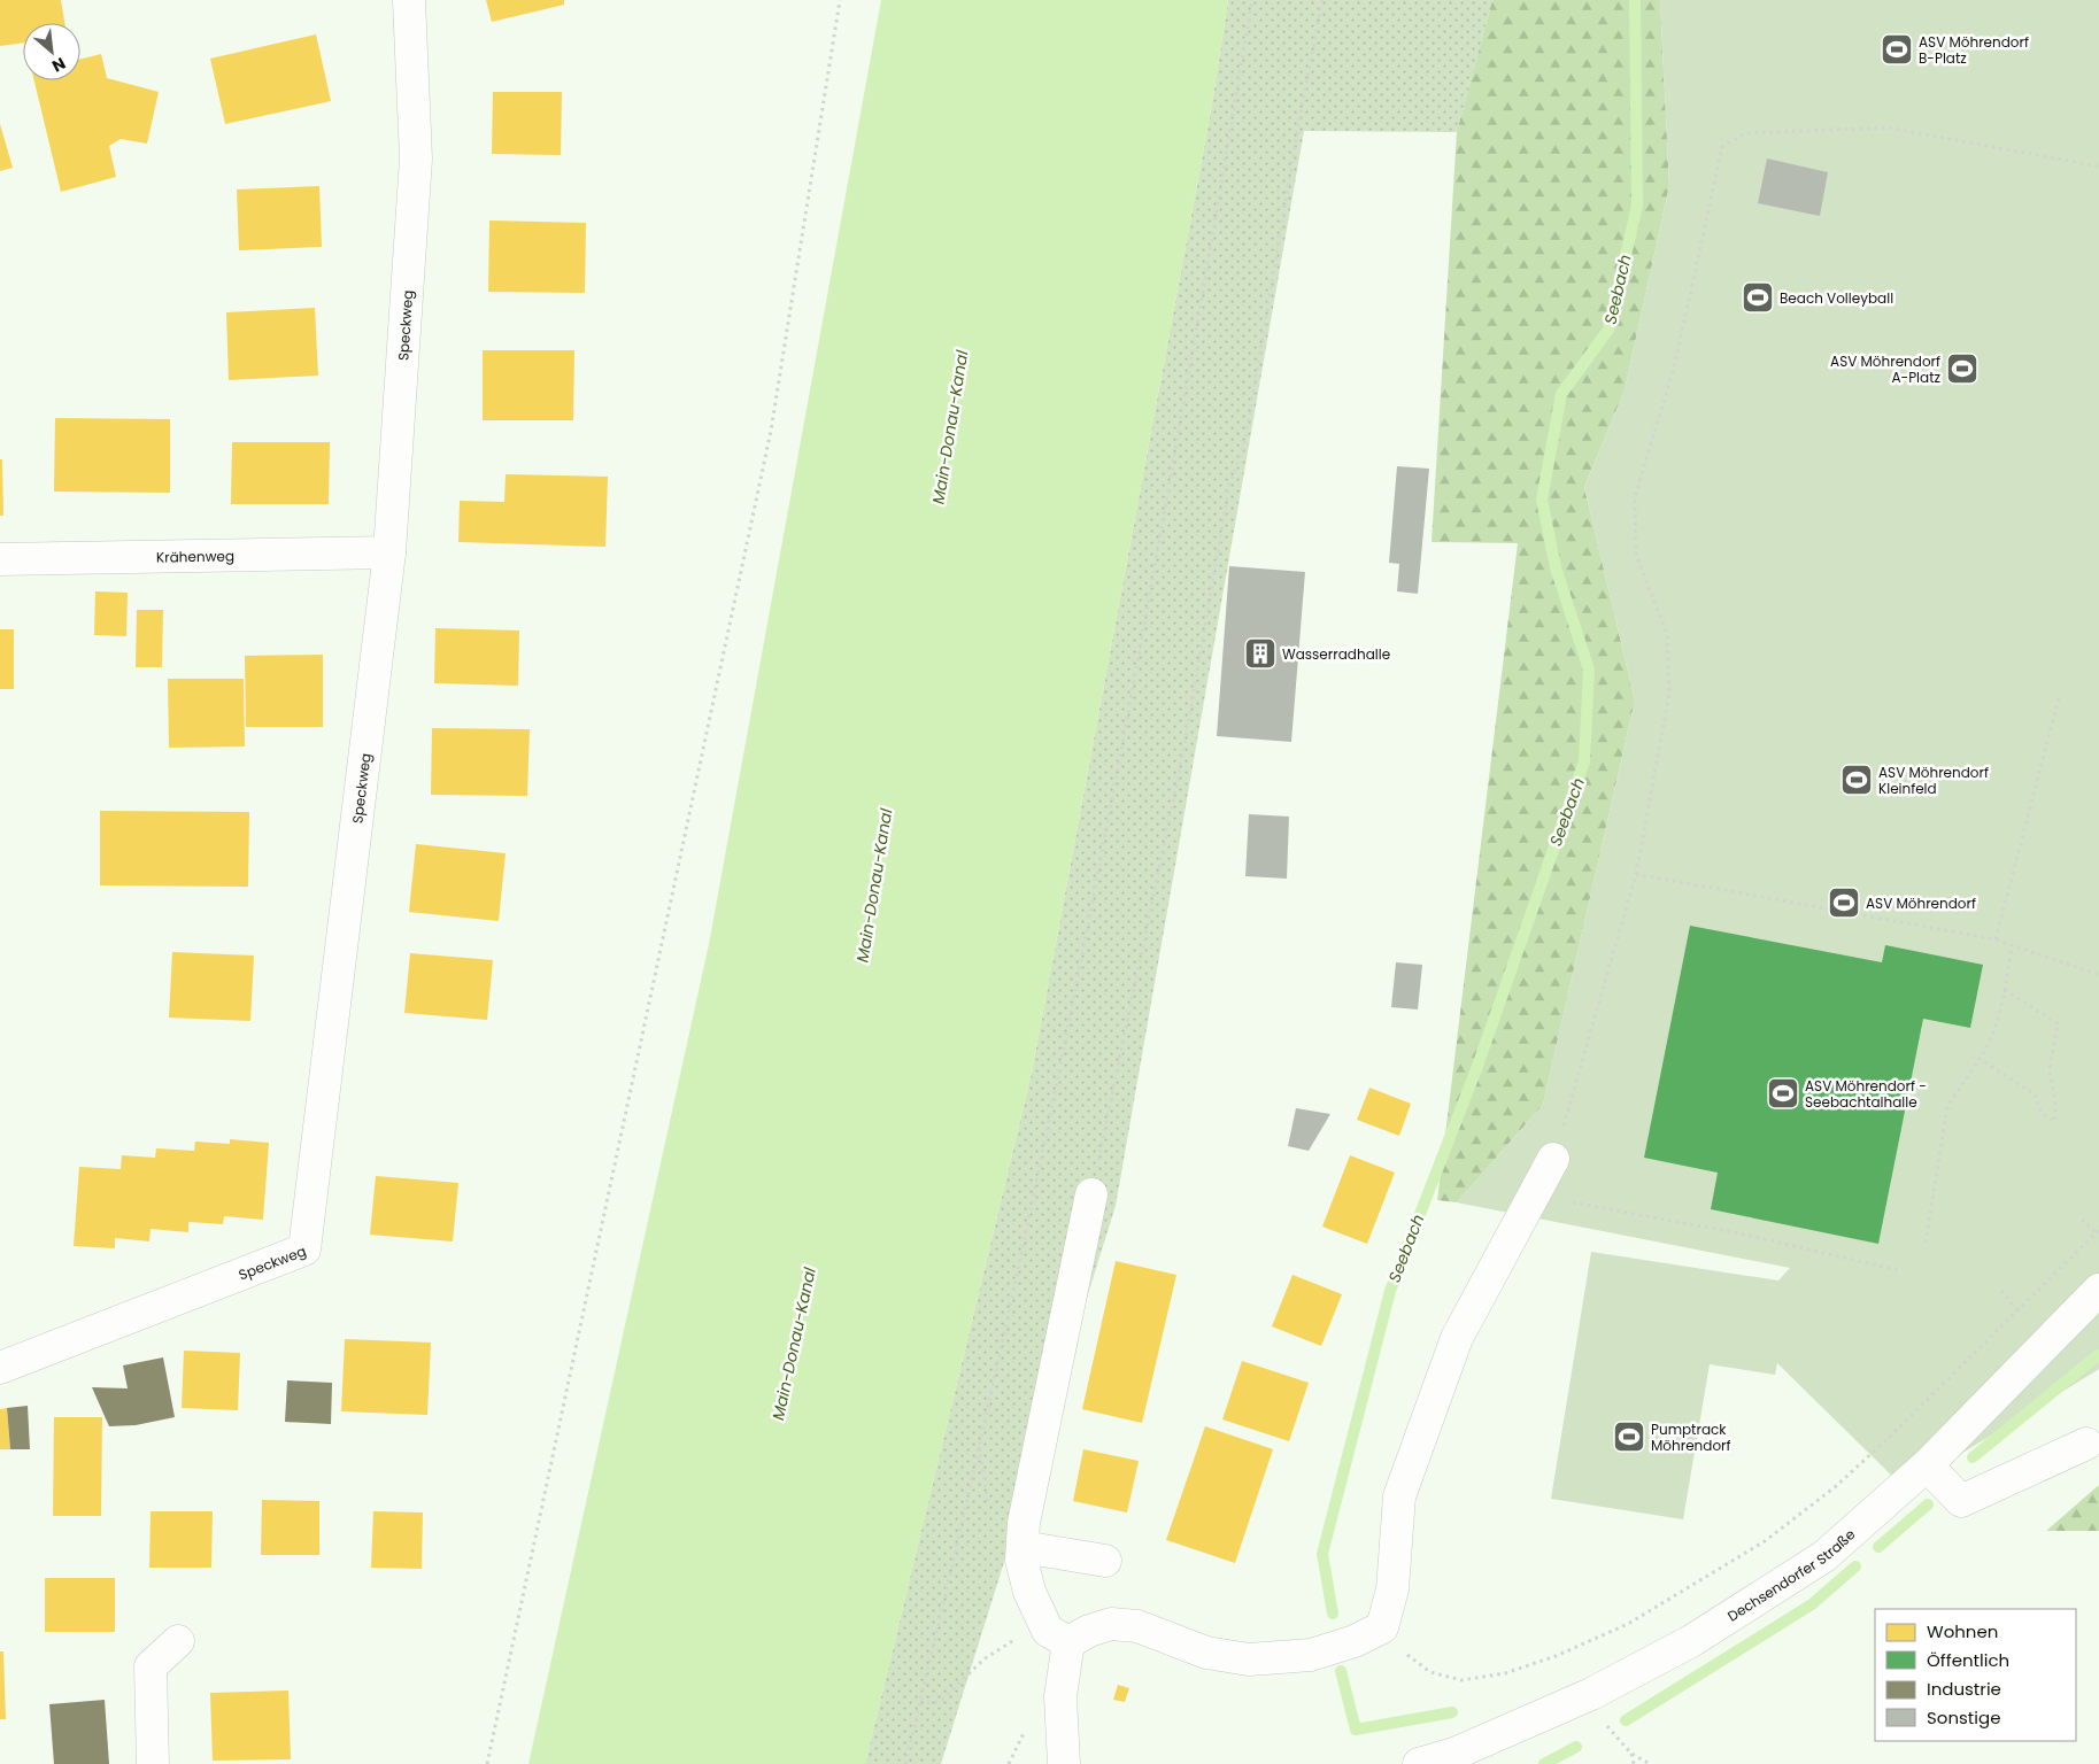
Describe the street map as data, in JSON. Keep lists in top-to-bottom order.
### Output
{
  "streets": {
    "street": ["Speckweg", "Krähenweg", "Dechsendorfer Straße"]
  },
  "crossings": [
    ["Speckweg", "Krähenweg"]
  ],
  "water": ["Seebach", "Main-Donau-Kanal"],
  "places": {
    "sports": [
      "ASV Möhrendorf B-Platz",
      "Beach Volleyball",
      "ASV Möhrendorf A-Platz",
      "ASV Möhrendorf Kleinfeld",
      "ASV Möhrendorf",
      "ASV Möhrendorf - Seebachtalhalle",
      "Pumptrack Möhrendorf"
    ],
    "building": ["Wasserradhalle"]
  },
  "legend": [
    "Wohnen",
    "Öffentlich",
    "Industrie",
    "Sonstige"
  ],
  "north": "bottom right"
}
